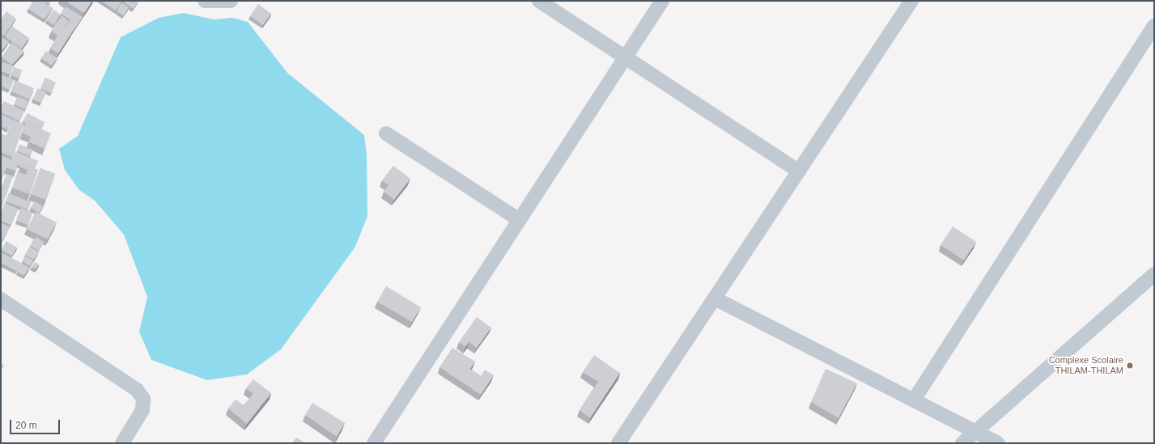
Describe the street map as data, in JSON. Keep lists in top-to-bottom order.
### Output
{
  "places": ["Complexe Scolaire THILAM-THILAM"],
  "scale_bar": "20 m"
}
